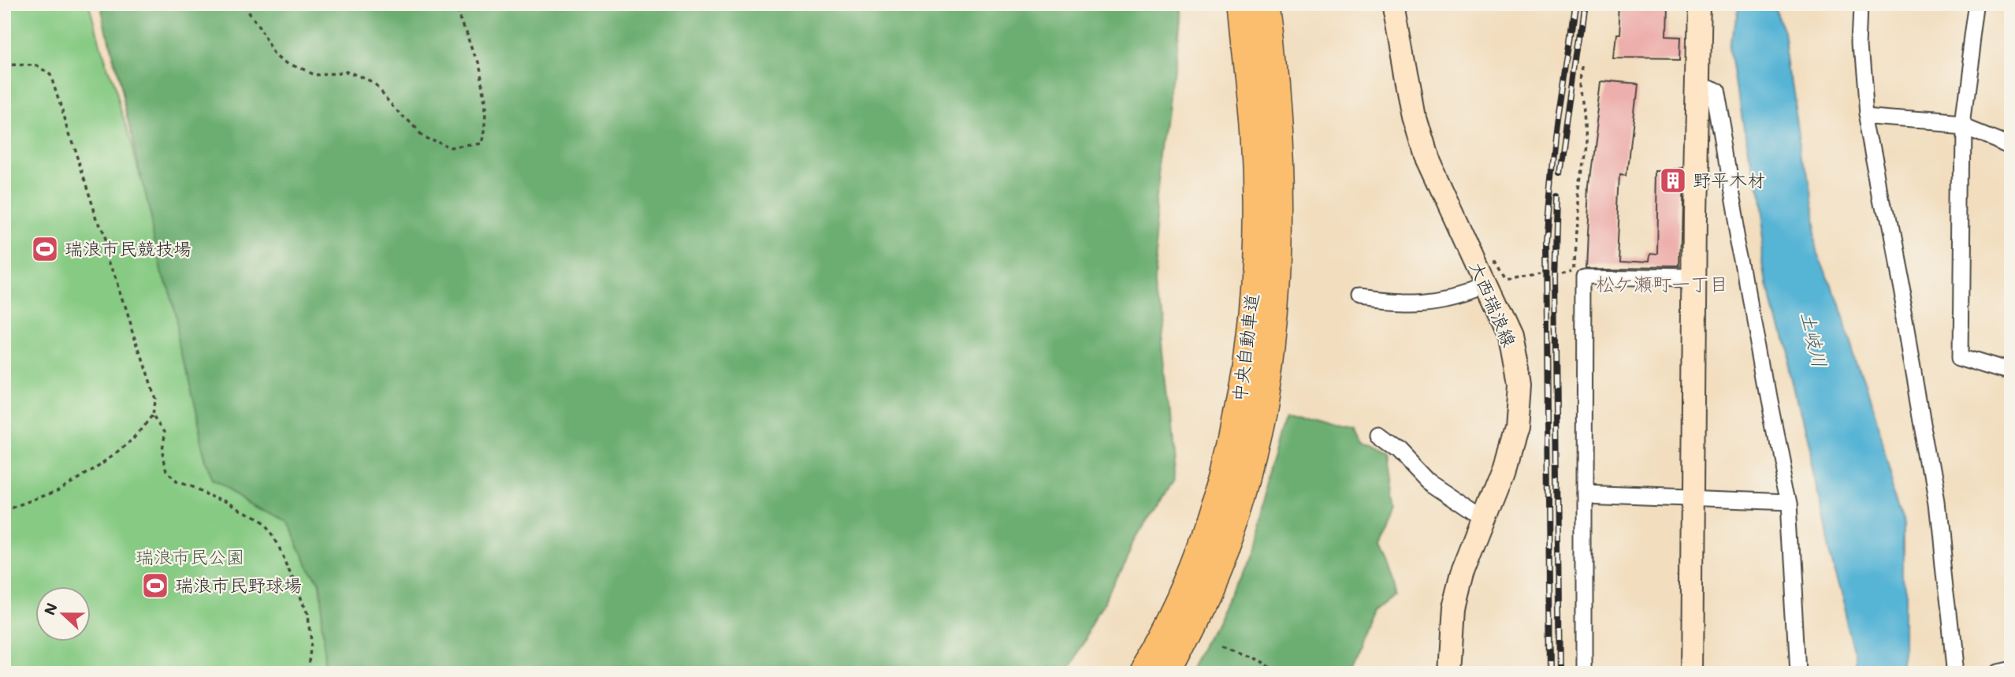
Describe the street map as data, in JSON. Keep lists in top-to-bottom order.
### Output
{
  "streets": {
    "highway": ["中央自動車道"],
    "main road": ["大西瑞浪線"]
  },
  "districts": ["松ケ瀬町一丁目"],
  "water": ["土岐川"],
  "parks": ["瑞浪市民公園"],
  "places": {
    "building": ["野平木材"],
    "sports": ["瑞浪市民競技場", "瑞浪市民野球場"]
  },
  "north": "left"
}
